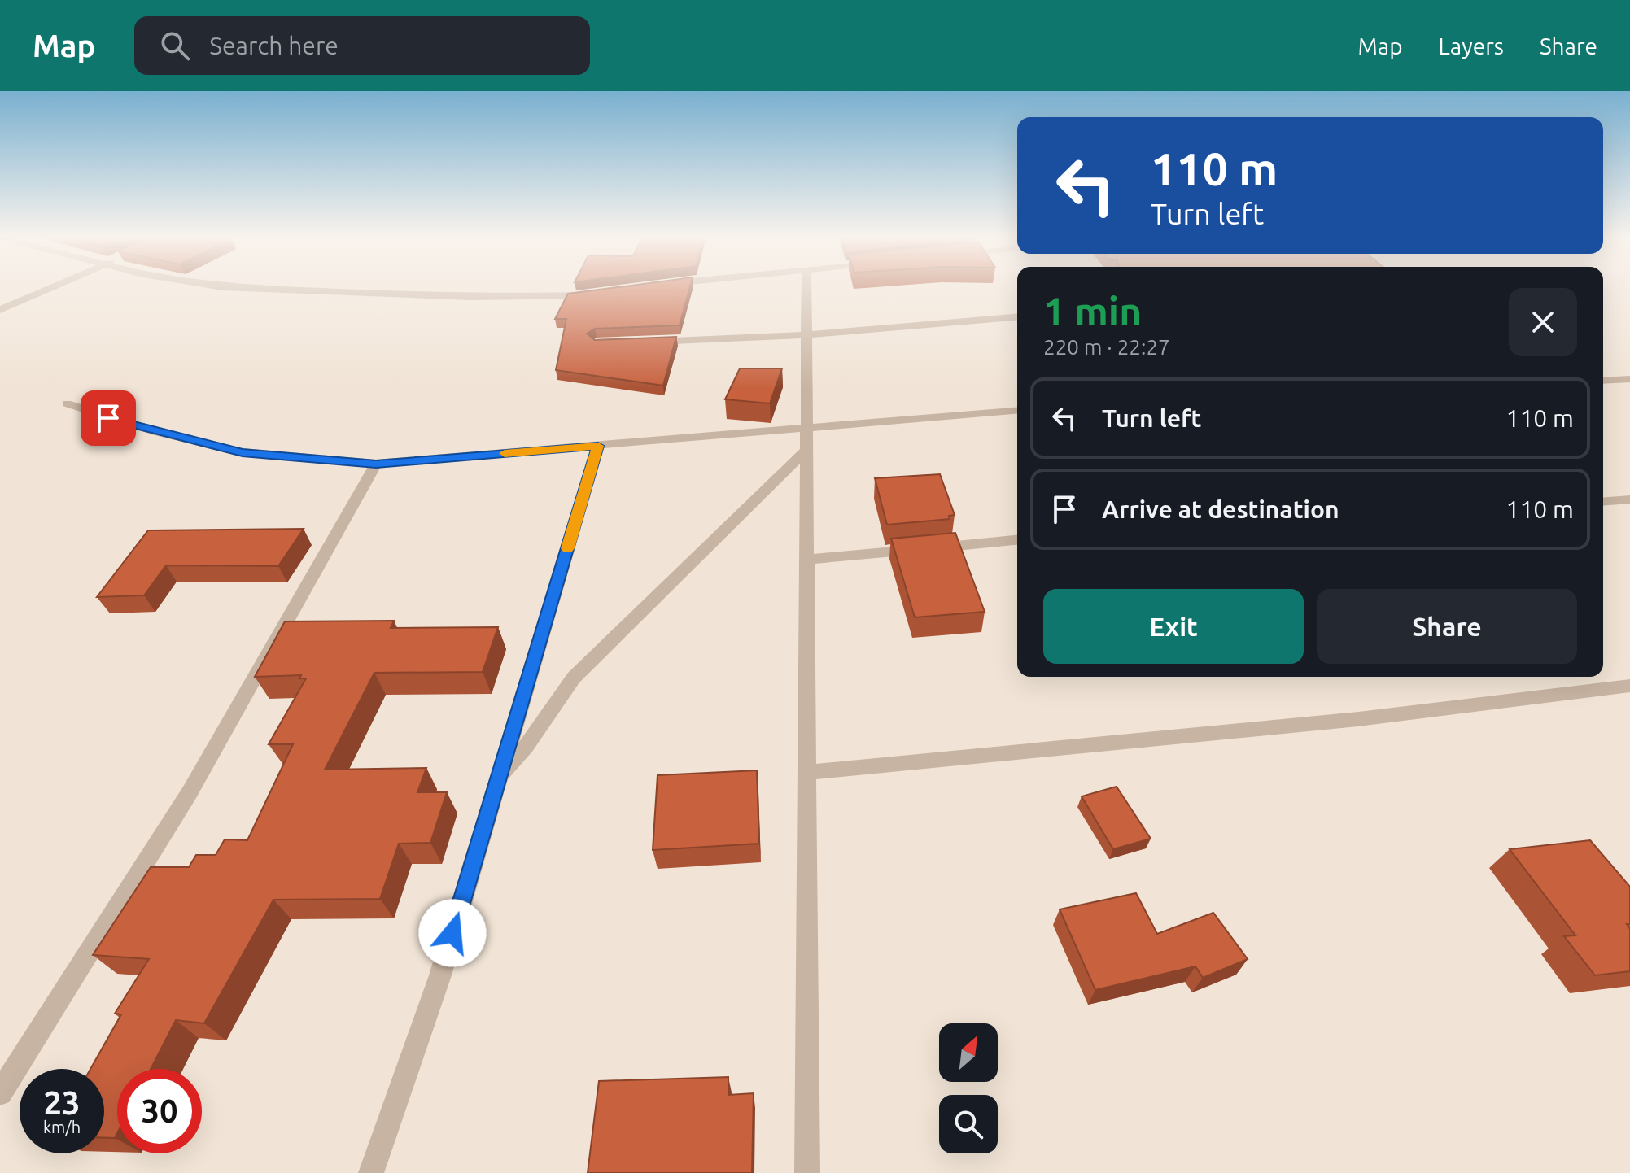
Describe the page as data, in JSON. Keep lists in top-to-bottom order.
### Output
{
  "north": "top right",
  "page": {
    "header": "Map",
    "search": "Search here",
    "nav": ["Map", "Layers", "Share"],
    "turn": ["110 m", "Turn left"],
    "heading": ["1 min", "220 m · 22:27"],
    "list": [
      {
        "name": "Turn left",
        "value": "110 m"
      },
      {
        "name": "Arrive at destination",
        "value": "110 m"
      }
    ],
    "buttons": ["Exit", "Share"],
    "speed": "23 km/h",
    "limit": "30"
  }
}
